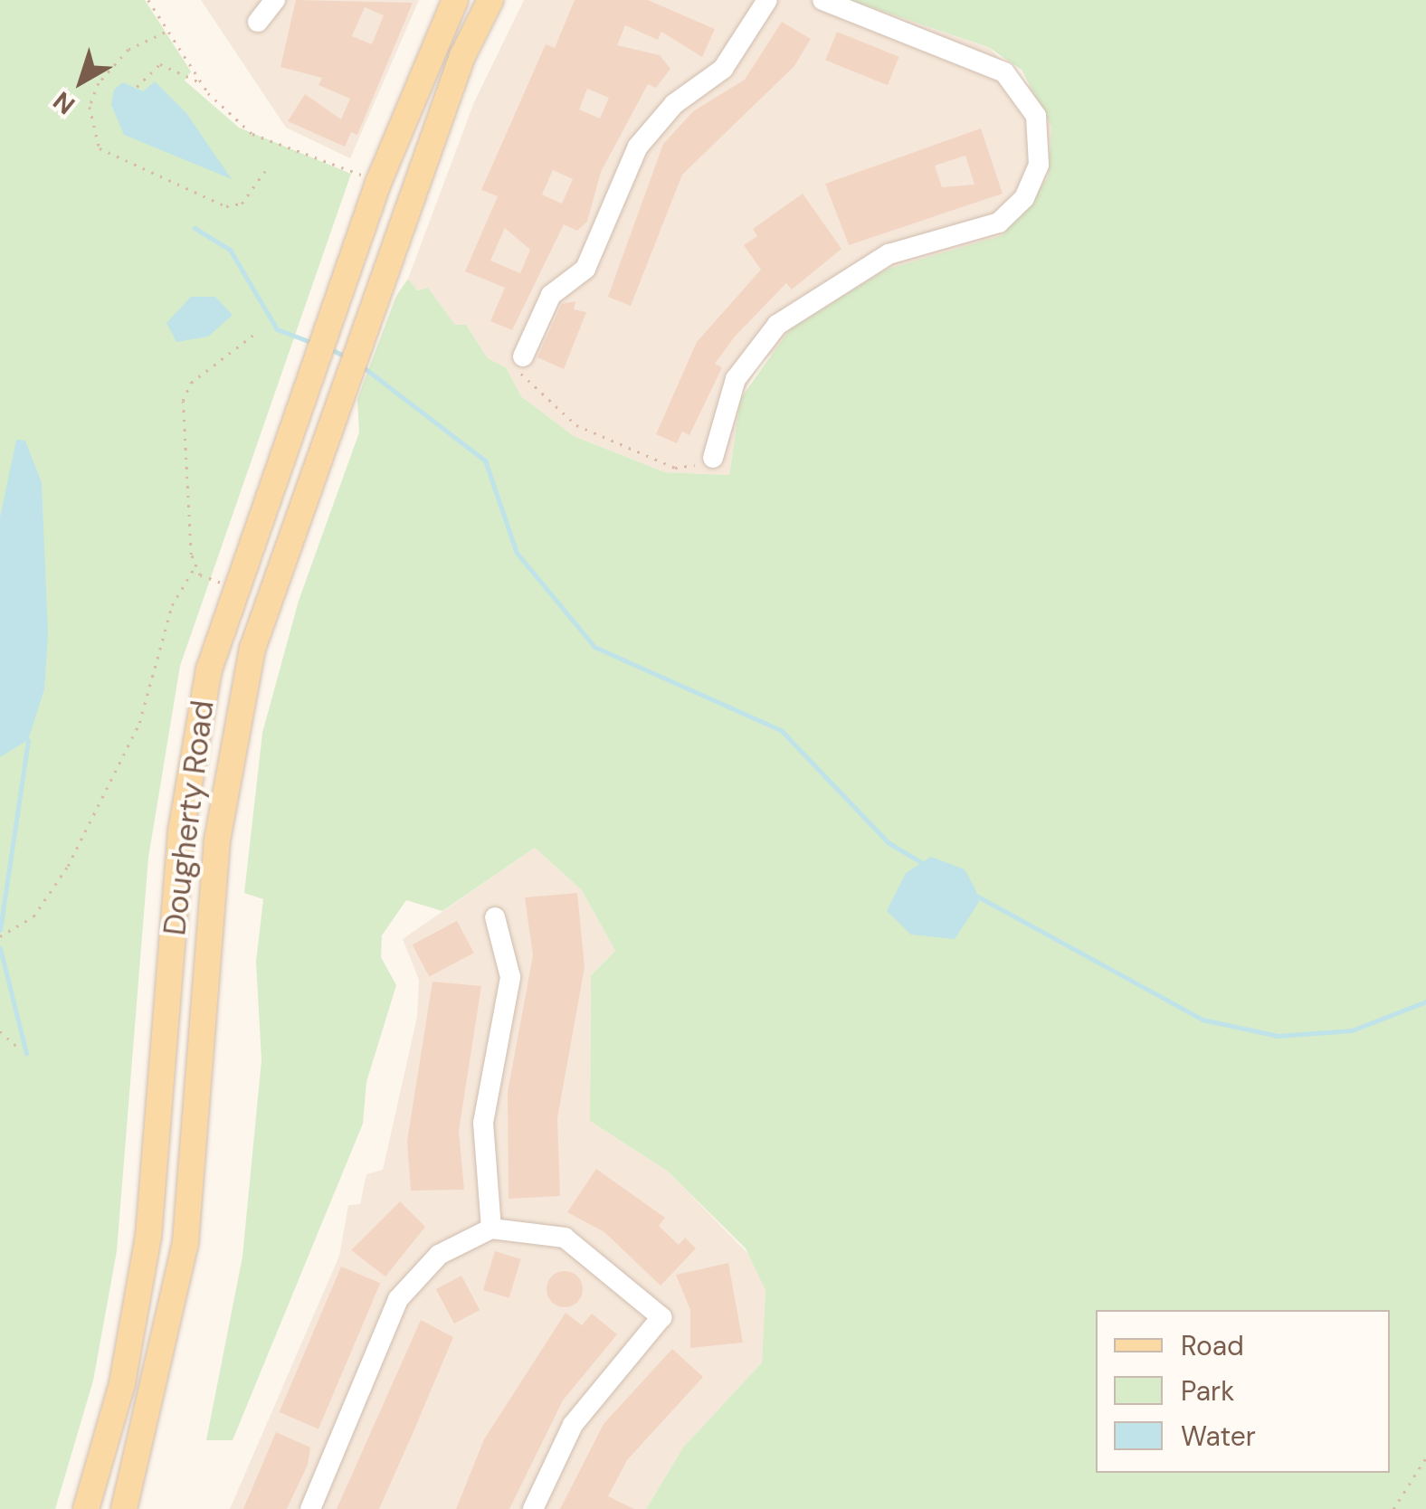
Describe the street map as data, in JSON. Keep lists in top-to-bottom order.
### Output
{
  "streets": {
    "main road": ["Dougherty Road"]
  },
  "legend": ["Road", "Park", "Water"],
  "north": "bottom left"
}
